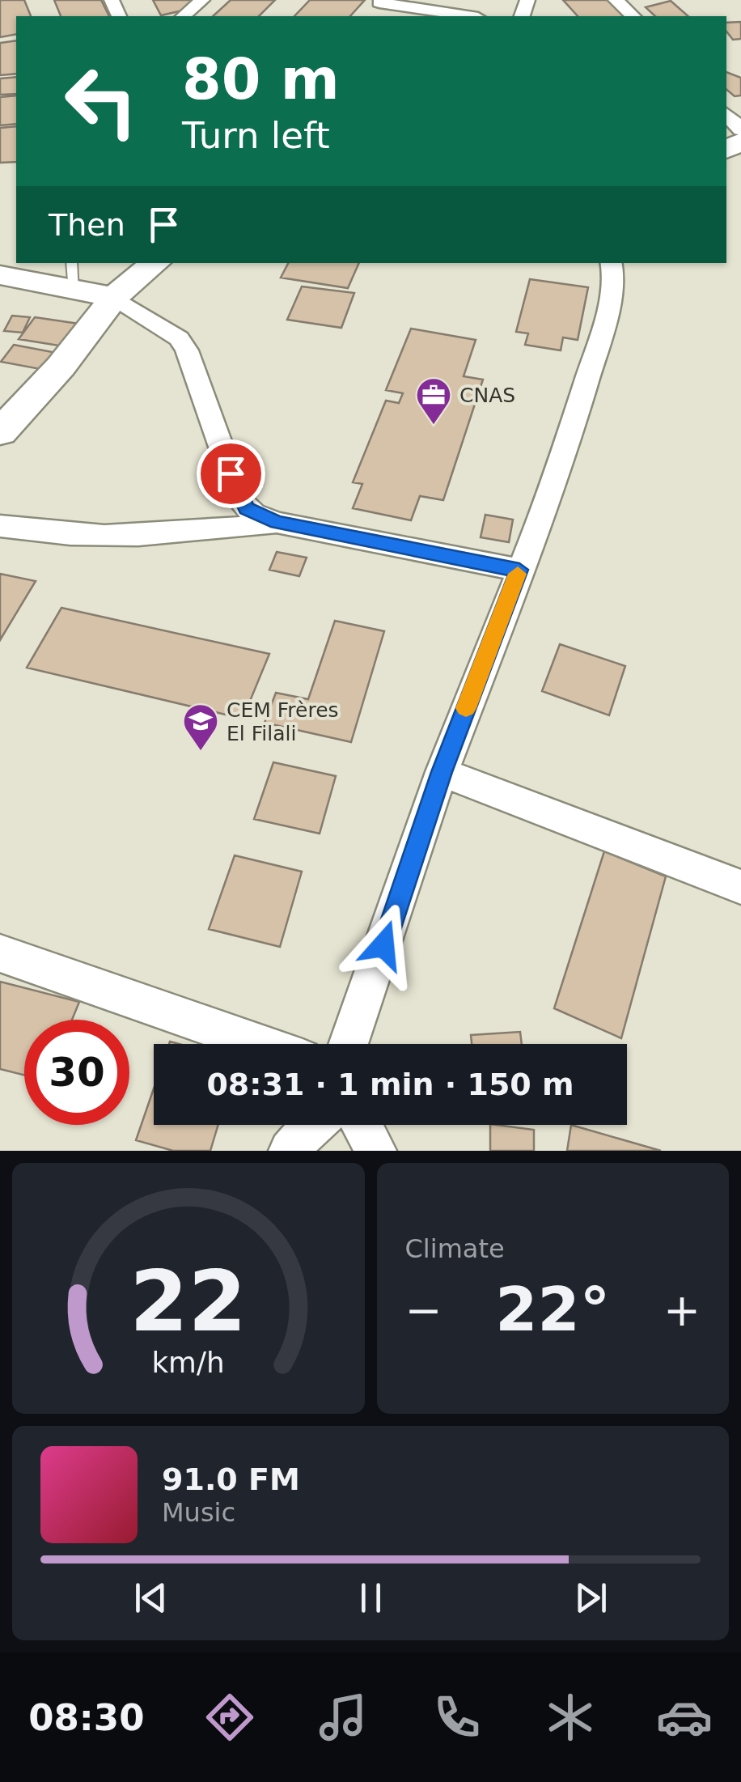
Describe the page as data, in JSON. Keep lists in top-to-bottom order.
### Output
{
  "places": {
    "office": ["CNAS"],
    "school or university": ["CEM Frères El Filali"]
  },
  "page": {
    "turn": ["80 m", "Turn left"],
    "then": "Then",
    "limit": "30",
    "trip": "08:31 · 1 min · 150 m",
    "tile": "Climate",
    "heat": ["−", "22°", "+"],
    "song": ["91.0 FM", "Music"],
    "tabs": "08:30",
    "gauge": ["22", "km/h"]
  }
}
